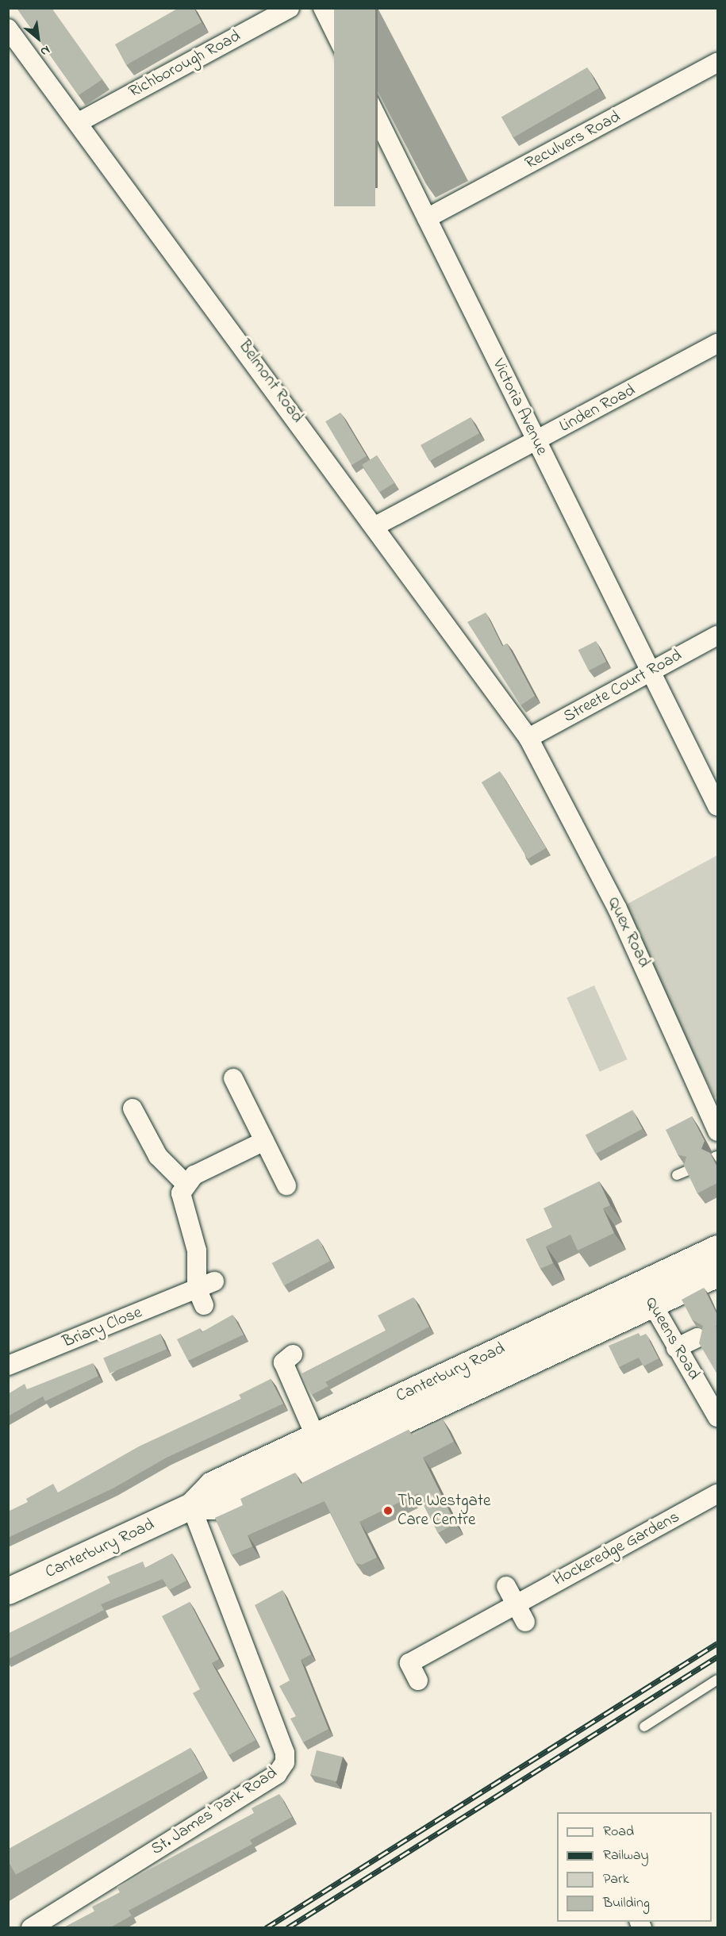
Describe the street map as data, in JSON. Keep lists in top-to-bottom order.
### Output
{
  "streets": {
    "highway": ["Canterbury Road"],
    "street": [
      "Richborough Road",
      "Reculvers Road",
      "Belmont Road",
      "Victoria Avenue",
      "Linden Road",
      "Streete Court Road",
      "Quex Road",
      "Briary Close",
      "Queens Road",
      "Hockeredge Gardens",
      "St. James' Park Road"
    ]
  },
  "crossings": [
    ["Richborough Road", "Belmont Road"],
    ["Reculvers Road", "Victoria Avenue"],
    ["Belmont Road", "Linden Road"],
    ["Belmont Road", "Streete Court Road"],
    ["Belmont Road", "Quex Road"],
    ["Victoria Avenue", "Linden Road"],
    ["Victoria Avenue", "Streete Court Road"],
    ["Streete Court Road", "Quex Road"],
    ["Queens Road", "Canterbury Road"],
    ["Canterbury Road", "St. James' Park Road"]
  ],
  "places": ["The Westgate Care Centre"],
  "legend": [
    "Road",
    "Railway",
    "Park",
    "Building"
  ],
  "north": "bottom right"
}
